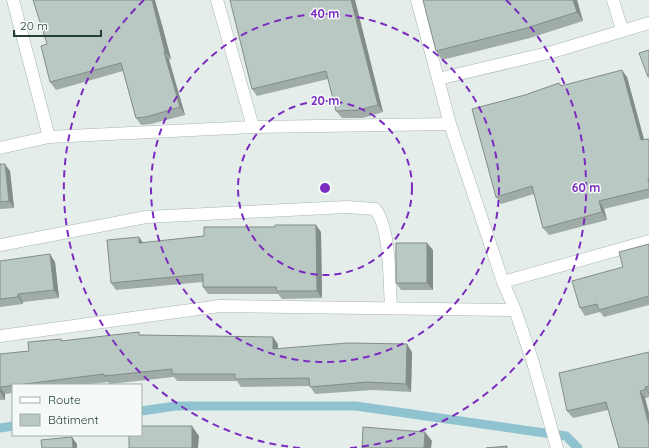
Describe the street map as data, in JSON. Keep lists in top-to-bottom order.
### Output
{
  "legend": ["Route", "Bâtiment"],
  "scale_bar": "20 m",
  "rings": ["40 m", "20 m", "60 m"]
}
